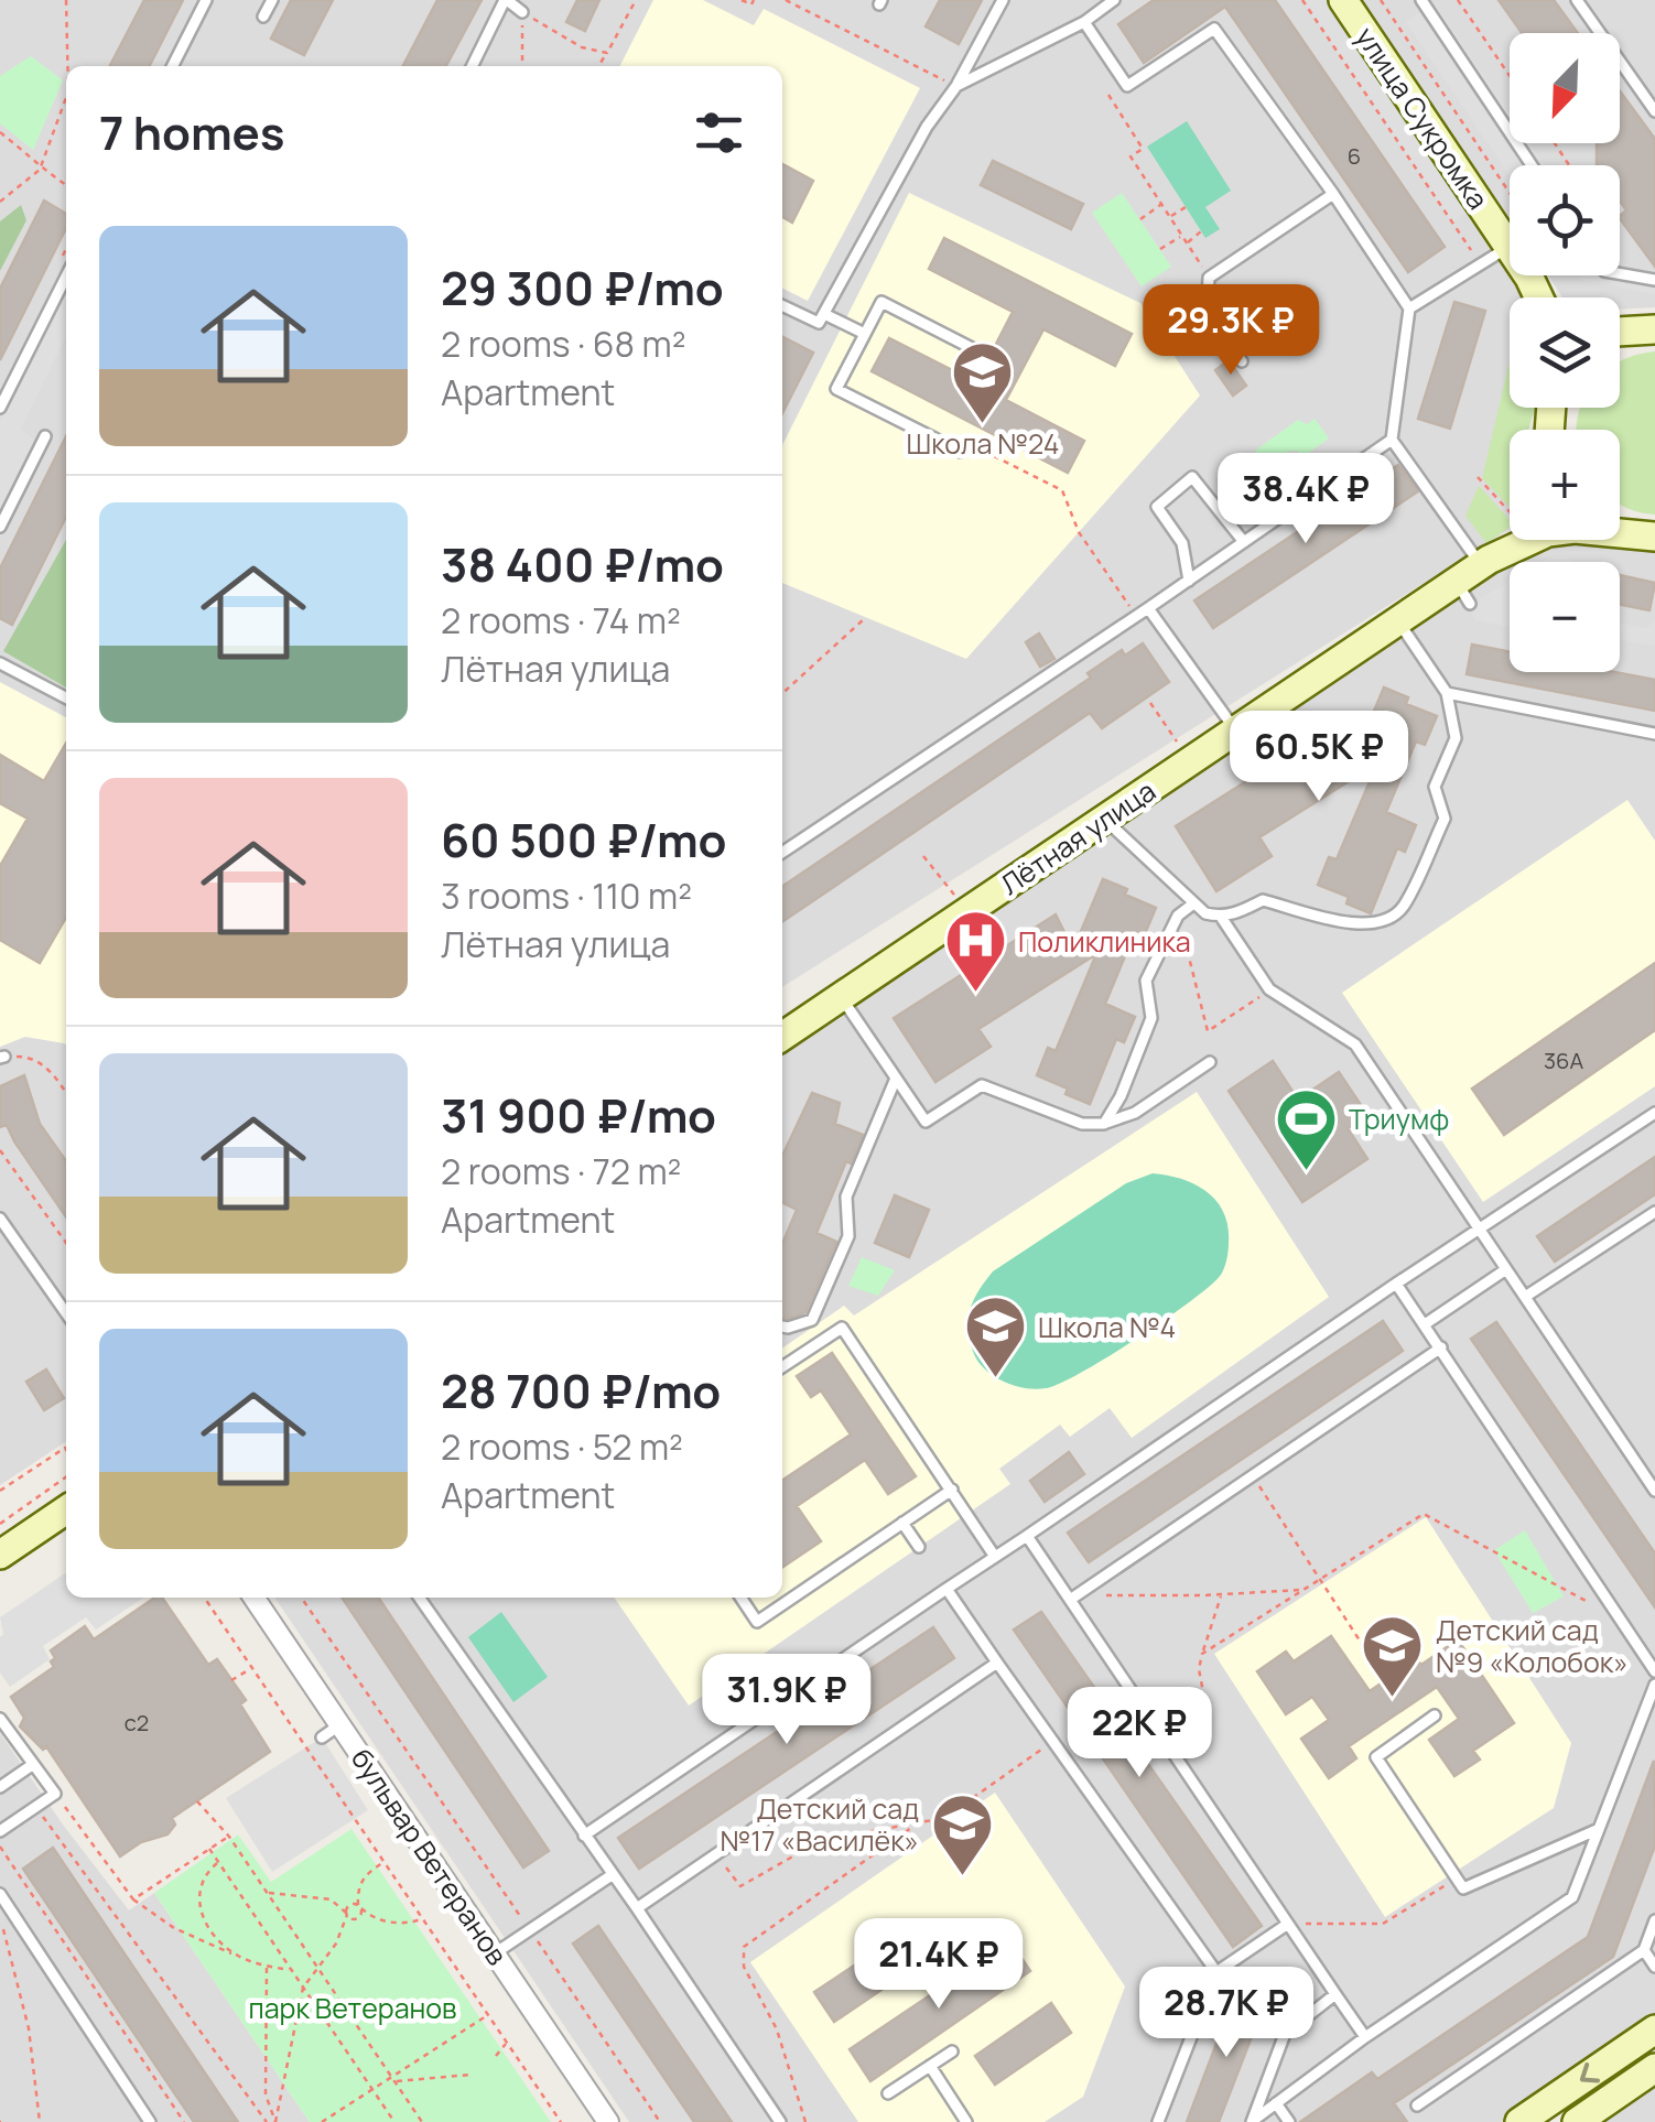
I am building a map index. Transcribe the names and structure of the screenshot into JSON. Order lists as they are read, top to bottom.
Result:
{
  "streets": {
    "street": ["улица Сукромка", "Лётная улица", "бульвар Ветеранов"]
  },
  "parks": ["парк Ветеранов"],
  "places": {
    "school or university": [
      "Школа №24",
      "Школа №4",
      "Детский сад №9 «Колобок»",
      "Детский сад №17 «Василёк»"
    ],
    "hospital": ["Поликлиника"],
    "sports": ["Триумф"]
  },
  "house_numbers": ["6", "36А", "с2"],
  "north": "bottom left",
  "page": {
    "map_buttons": ["+", "−"],
    "heading": "7 homes",
    "list": [
      {
        "name": "29 300 ₽/mo",
        "note": "2 rooms · 68 m² · Apartment"
      },
      {
        "name": "38 400 ₽/mo",
        "note": "2 rooms · 74 m² · Лётная улица"
      },
      {
        "name": "60 500 ₽/mo",
        "note": "3 rooms · 110 m² · Лётная улица"
      },
      {
        "name": "31 900 ₽/mo",
        "note": "2 rooms · 72 m² · Apartment"
      },
      {
        "name": "28 700 ₽/mo",
        "note": "2 rooms · 52 m² · Apartment"
      }
    ],
    "price": [
      "29.3K ₽",
      "38.4K ₽",
      "60.5K ₽",
      "31.9K ₽",
      "22K ₽",
      "21.4K ₽",
      "28.7K ₽"
    ]
  }
}
